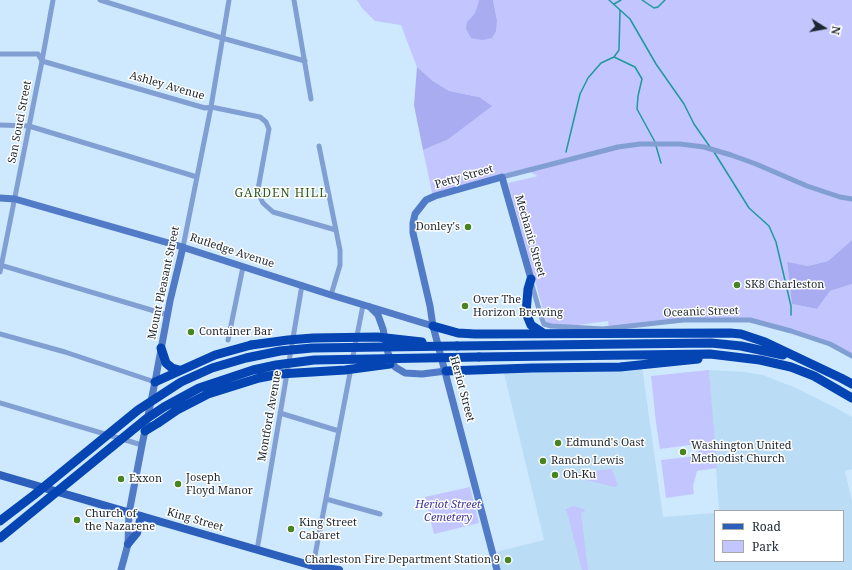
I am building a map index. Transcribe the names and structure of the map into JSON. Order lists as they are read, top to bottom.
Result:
{
  "streets": {
    "main road": [
      "Petty Street",
      "Mechanic Street",
      "Rutledge Avenue",
      "Mount Pleasant Street",
      "Heriot Street",
      "King Street"
    ],
    "street": [
      "Ashley Avenue",
      "San Souci Street",
      "Oceanic Street",
      "Montford Avenue"
    ]
  },
  "crossings": [
    ["Ashley Avenue", "San Souci Street"],
    ["Ashley Avenue", "Mount Pleasant Street"],
    ["San Souci Street", "Rutledge Avenue"],
    ["Petty Street", "Mechanic Street"],
    ["Petty Street", "Heriot Street"],
    ["Mechanic Street", "Oceanic Street"],
    ["Rutledge Avenue", "Mount Pleasant Street"],
    ["Rutledge Avenue", "Heriot Street"],
    ["Rutledge Avenue", "Montford Avenue"],
    ["Mount Pleasant Street", "King Street"],
    ["Montford Avenue", "King Street"]
  ],
  "districts": ["GARDEN HILL"],
  "parks": ["Heriot Street Cemetery"],
  "places": [
    "Donley's",
    "SK8 Charleston",
    "Over The Horizon Brewing",
    "Container Bar",
    "Edmund's Oast",
    "Washington United Methodist Church",
    "Rancho Lewis",
    "Oh-Ku",
    "Exxon",
    "Joseph Floyd Manor",
    "Church of the Nazarene",
    "King Street Cabaret",
    "Charleston Fire Department Station 9"
  ],
  "legend": ["Road", "Park"],
  "north": "right"
}
